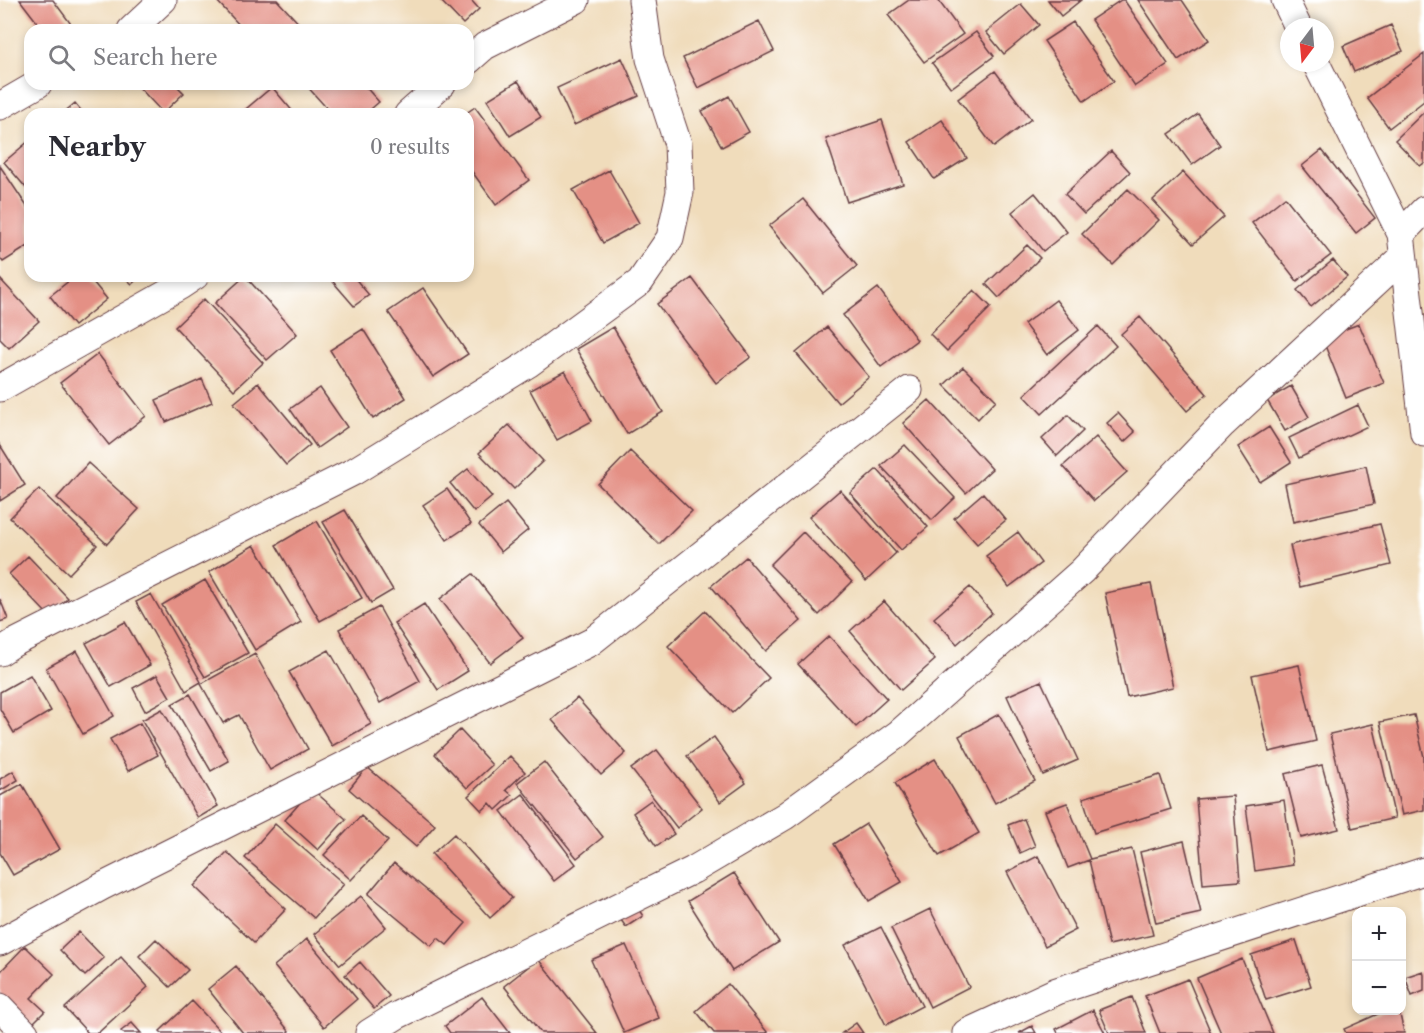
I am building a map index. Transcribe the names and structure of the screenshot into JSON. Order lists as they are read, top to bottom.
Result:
{
  "north": "bottom",
  "page": {
    "search": "Search here",
    "heading": ["Nearby", "0 results"],
    "map_buttons": ["+", "−"]
  }
}
